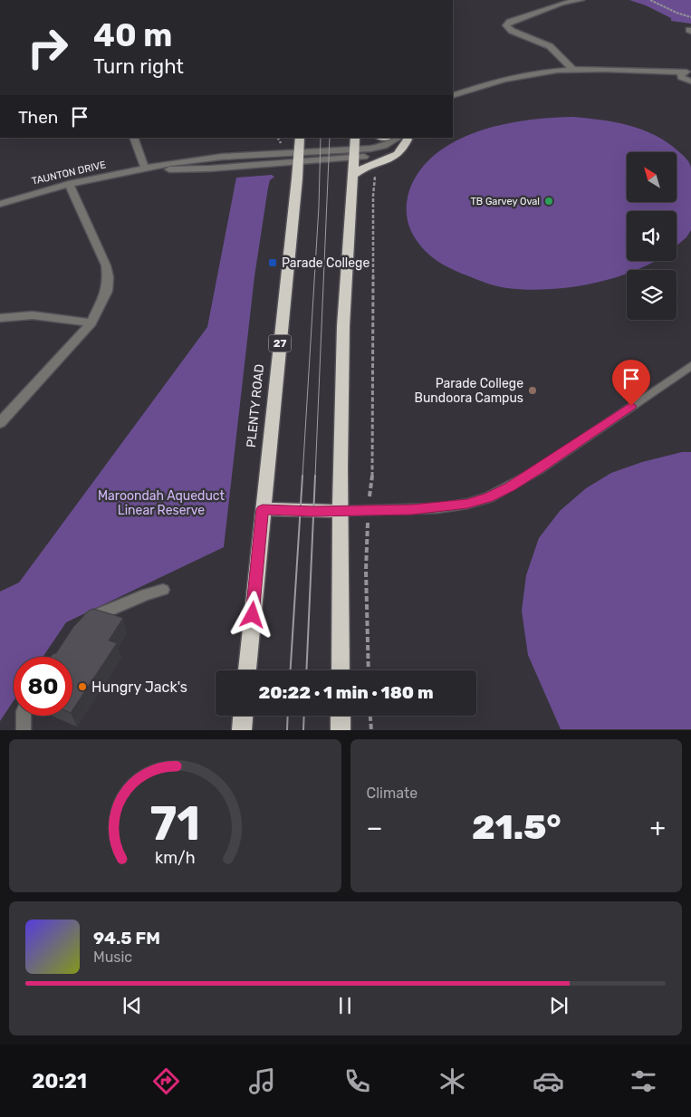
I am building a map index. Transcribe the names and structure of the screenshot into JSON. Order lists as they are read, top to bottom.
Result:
{
  "streets": {
    "highway": ["27", "PLENTY ROAD"],
    "street": ["TAUNTON DRIVE"]
  },
  "crossings": [
    ["TAUNTON DRIVE", "PLENTY ROAD"]
  ],
  "parks": ["Maroondah Aqueduct Linear Reserve"],
  "places": {
    "other": ["TB Garvey Oval", "Parade College Bundoora Campus", "Hungry Jack's"],
    "transit": ["Parade College"]
  },
  "north": "top left",
  "page": {
    "turn": ["40 m", "Turn right"],
    "then": "Then",
    "limit": "80",
    "trip": "20:22 · 1 min · 180 m",
    "tile": "Climate",
    "heat": ["−", "21.5°", "+"],
    "song": ["94.5 FM", "Music"],
    "tabs": "20:21",
    "gauge": ["71", "km/h"]
  }
}
